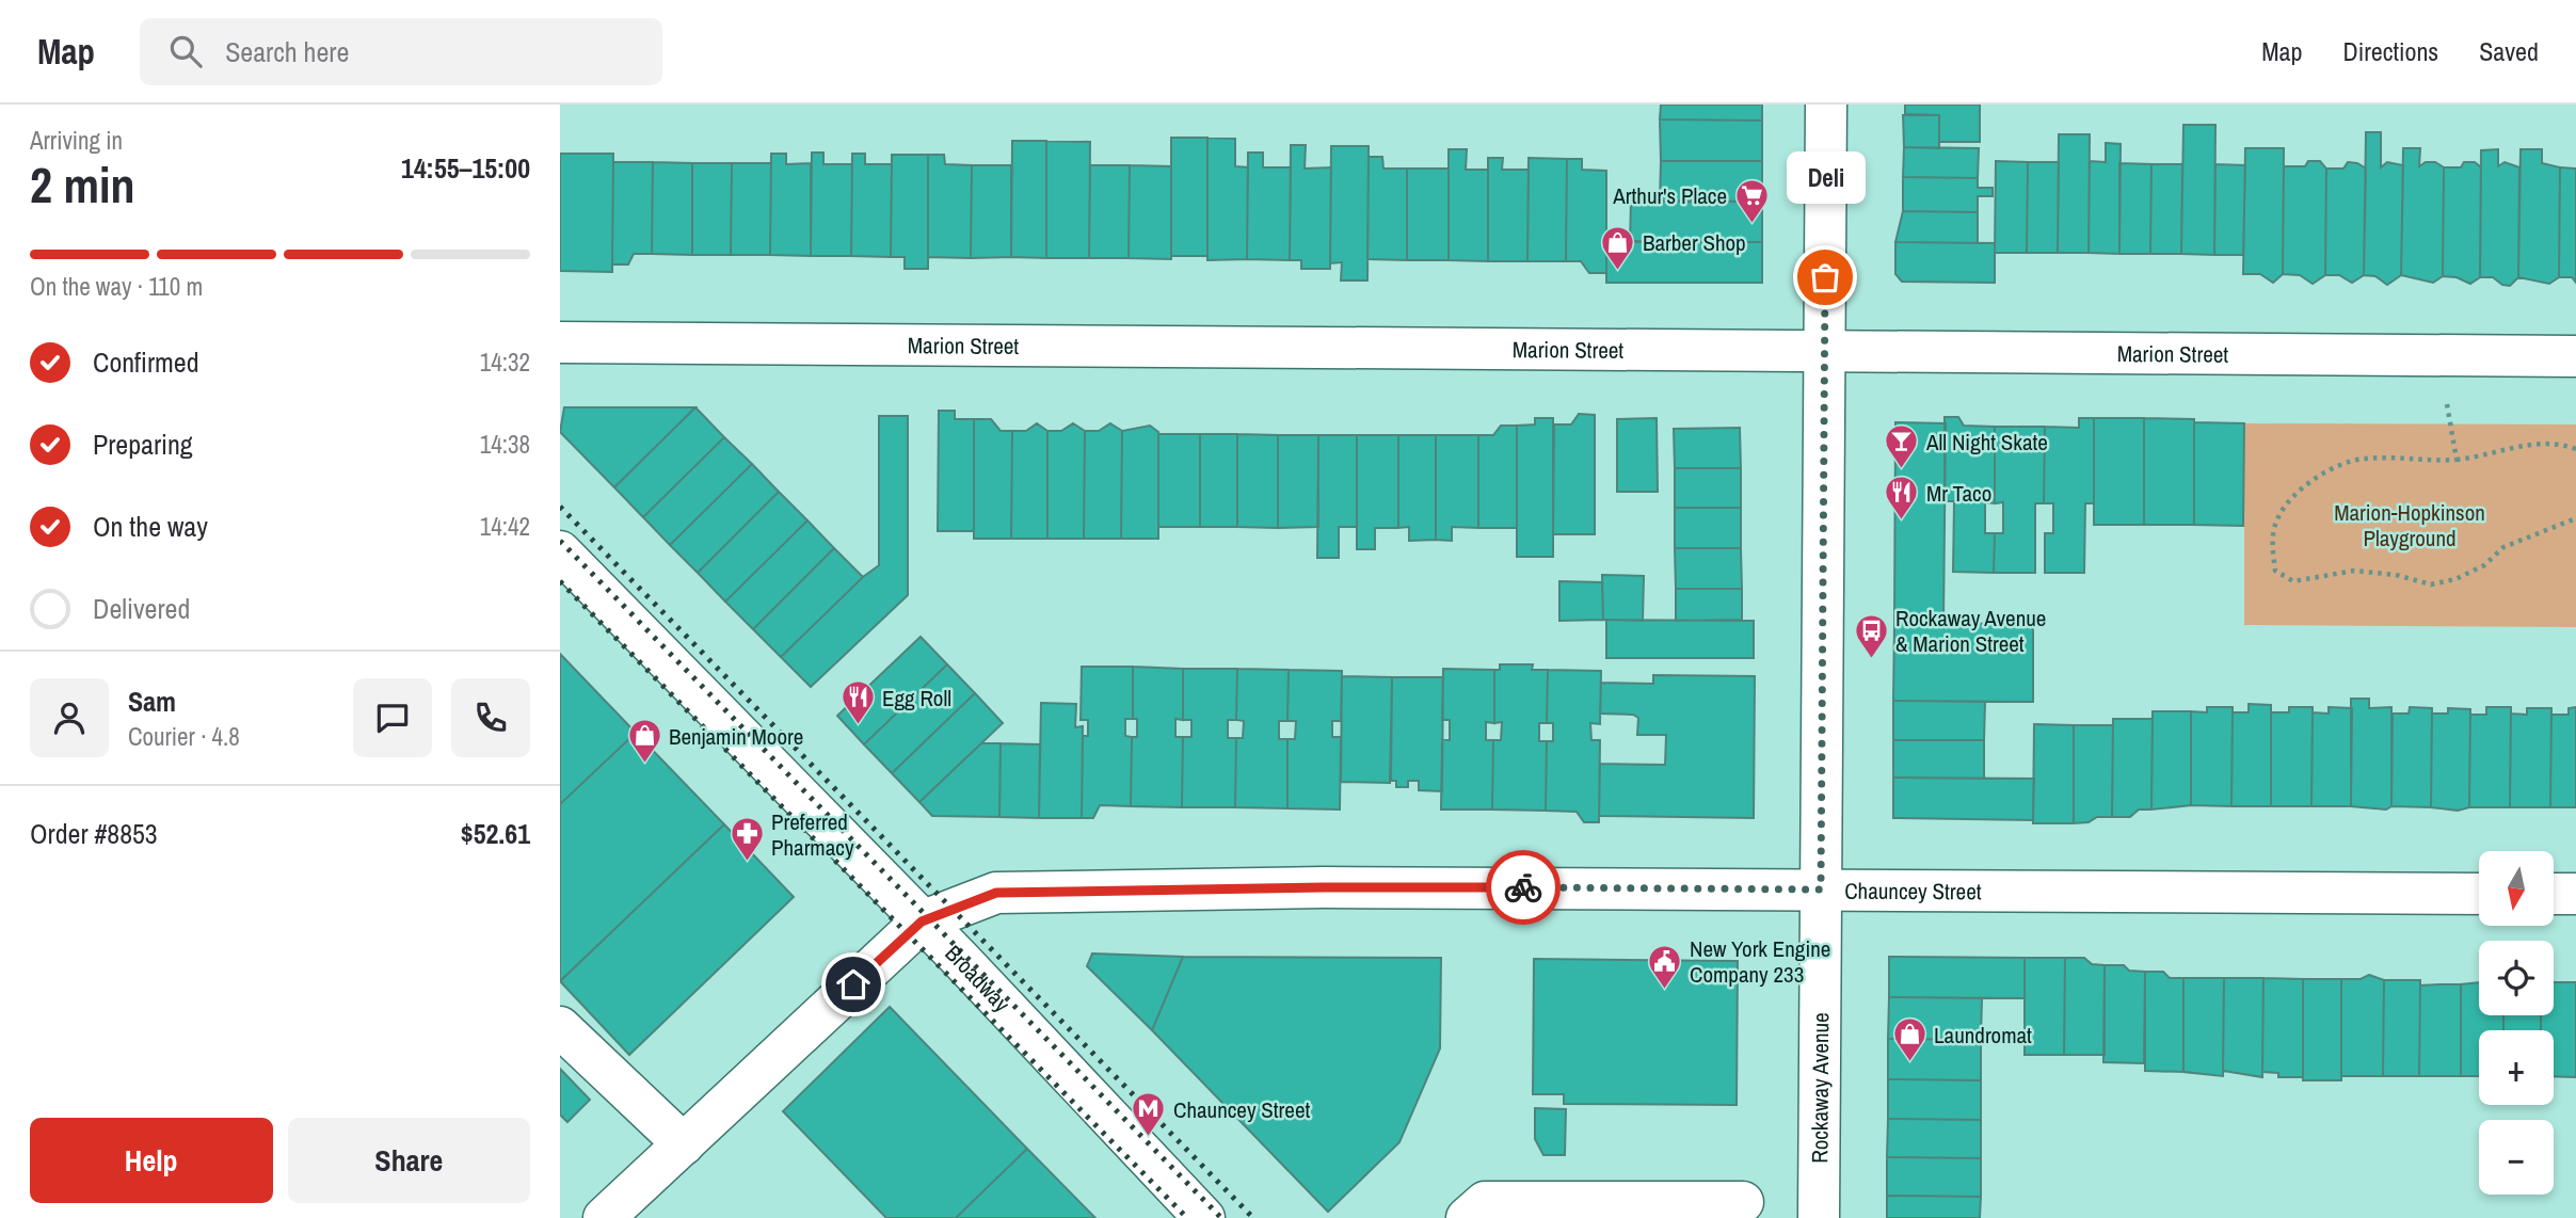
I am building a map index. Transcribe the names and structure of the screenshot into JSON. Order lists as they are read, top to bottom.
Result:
{
  "streets": {
    "street": [
      "Marion Street",
      "Chauncey Street",
      "Broadway",
      "Rockaway Avenue"
    ]
  },
  "crossings": [
    ["Marion Street", "Rockaway Avenue"],
    ["Chauncey Street", "Broadway"],
    ["Chauncey Street", "Rockaway Avenue"]
  ],
  "parks": ["Marion-Hopkinson Playground"],
  "places": {
    "supermarket": ["Arthur's Place"],
    "shop": ["Barber Shop", "Benjamin Moore", "Laundromat"],
    "other": ["Deli"],
    "bar": ["All Night Skate"],
    "restaurant": ["Mr Taco", "Egg Roll"],
    "bus stop": ["Rockaway Avenue & Marion Street"],
    "pharmacy": ["Preferred Pharmacy"],
    "public building": ["New York Engine Company 233"],
    "metro station": ["Chauncey Street"]
  },
  "north": "bottom",
  "page": {
    "header": "Map",
    "search": "Search here",
    "nav": ["Map", "Directions", "Saved"],
    "heading": ["2 min", "Arriving in", "14:55–15:00"],
    "panel": [
      "Sam",
      "Courier · 4.8",
      "Order #8853",
      "$52.61"
    ],
    "bubble": "Deli",
    "bar": "On the way · 110 m",
    "list": [
      ["Confirmed", "14:32"],
      ["Preparing", "14:38"],
      ["On the way", "14:42"],
      "Delivered"
    ],
    "map_buttons": ["+", "−"],
    "buttons": ["Help", "Share"]
  }
}
